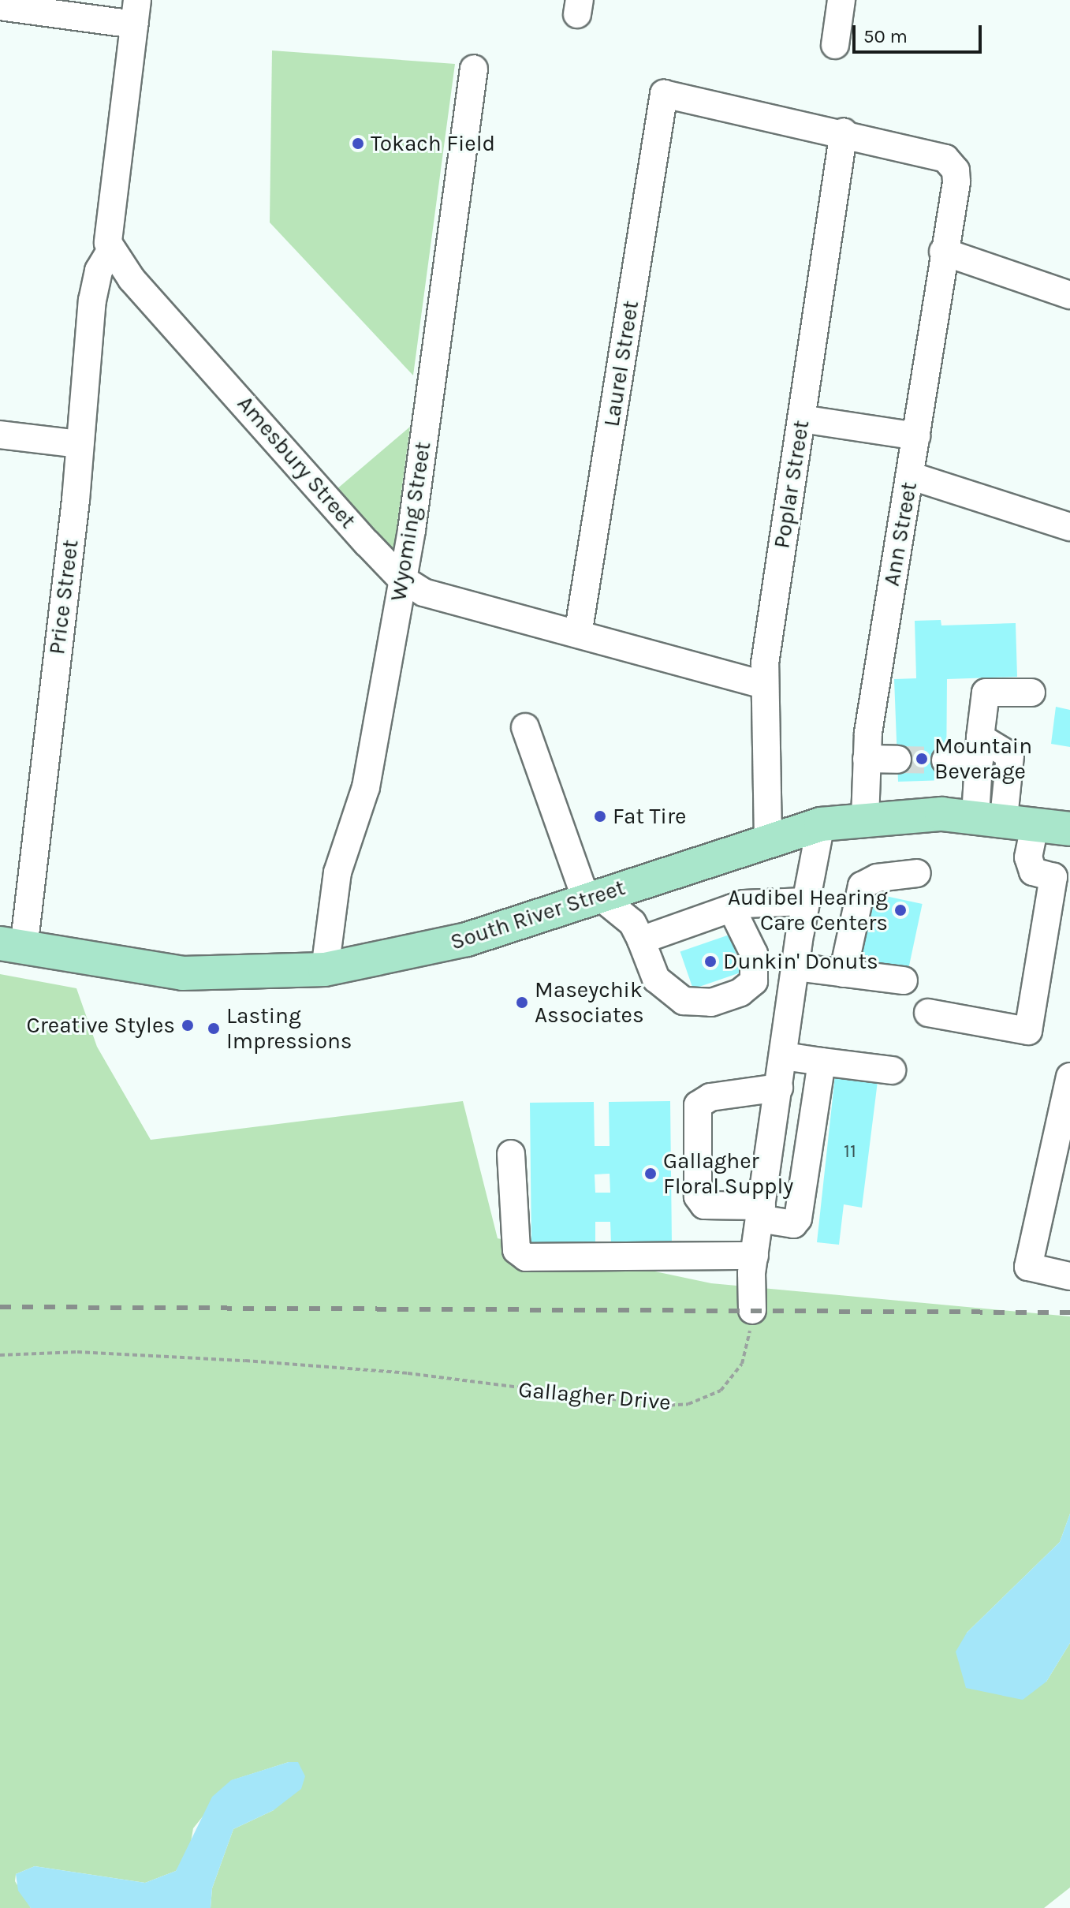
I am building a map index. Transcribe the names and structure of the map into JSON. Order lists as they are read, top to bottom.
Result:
{
  "streets": {
    "main road": ["South River Street"],
    "street": [
      "Laurel Street",
      "Amesbury Street",
      "Poplar Street",
      "Wyoming Street",
      "Ann Street",
      "Price Street"
    ],
    "path": ["Gallagher Drive"]
  },
  "crossings": [
    ["Laurel Street", "Amesbury Street"],
    ["Laurel Street", "Poplar Street"],
    ["Laurel Street", "Ann Street"],
    ["Amesbury Street", "Poplar Street"],
    ["Amesbury Street", "Wyoming Street"],
    ["Amesbury Street", "Price Street"],
    ["Poplar Street", "Ann Street"],
    ["Poplar Street", "South River Street"],
    ["Wyoming Street", "South River Street"],
    ["Ann Street", "South River Street"],
    ["Price Street", "South River Street"]
  ],
  "places": [
    "Tokach Field",
    "Mountain Beverage",
    "Fat Tire",
    "Audibel Hearing Care Centers",
    "Dunkin' Donuts",
    "Maseychik Associates",
    "Creative Styles",
    "Lasting Impressions",
    "Gallagher Floral Supply"
  ],
  "house_numbers": ["11"],
  "scale_bar": "50 m"
}
